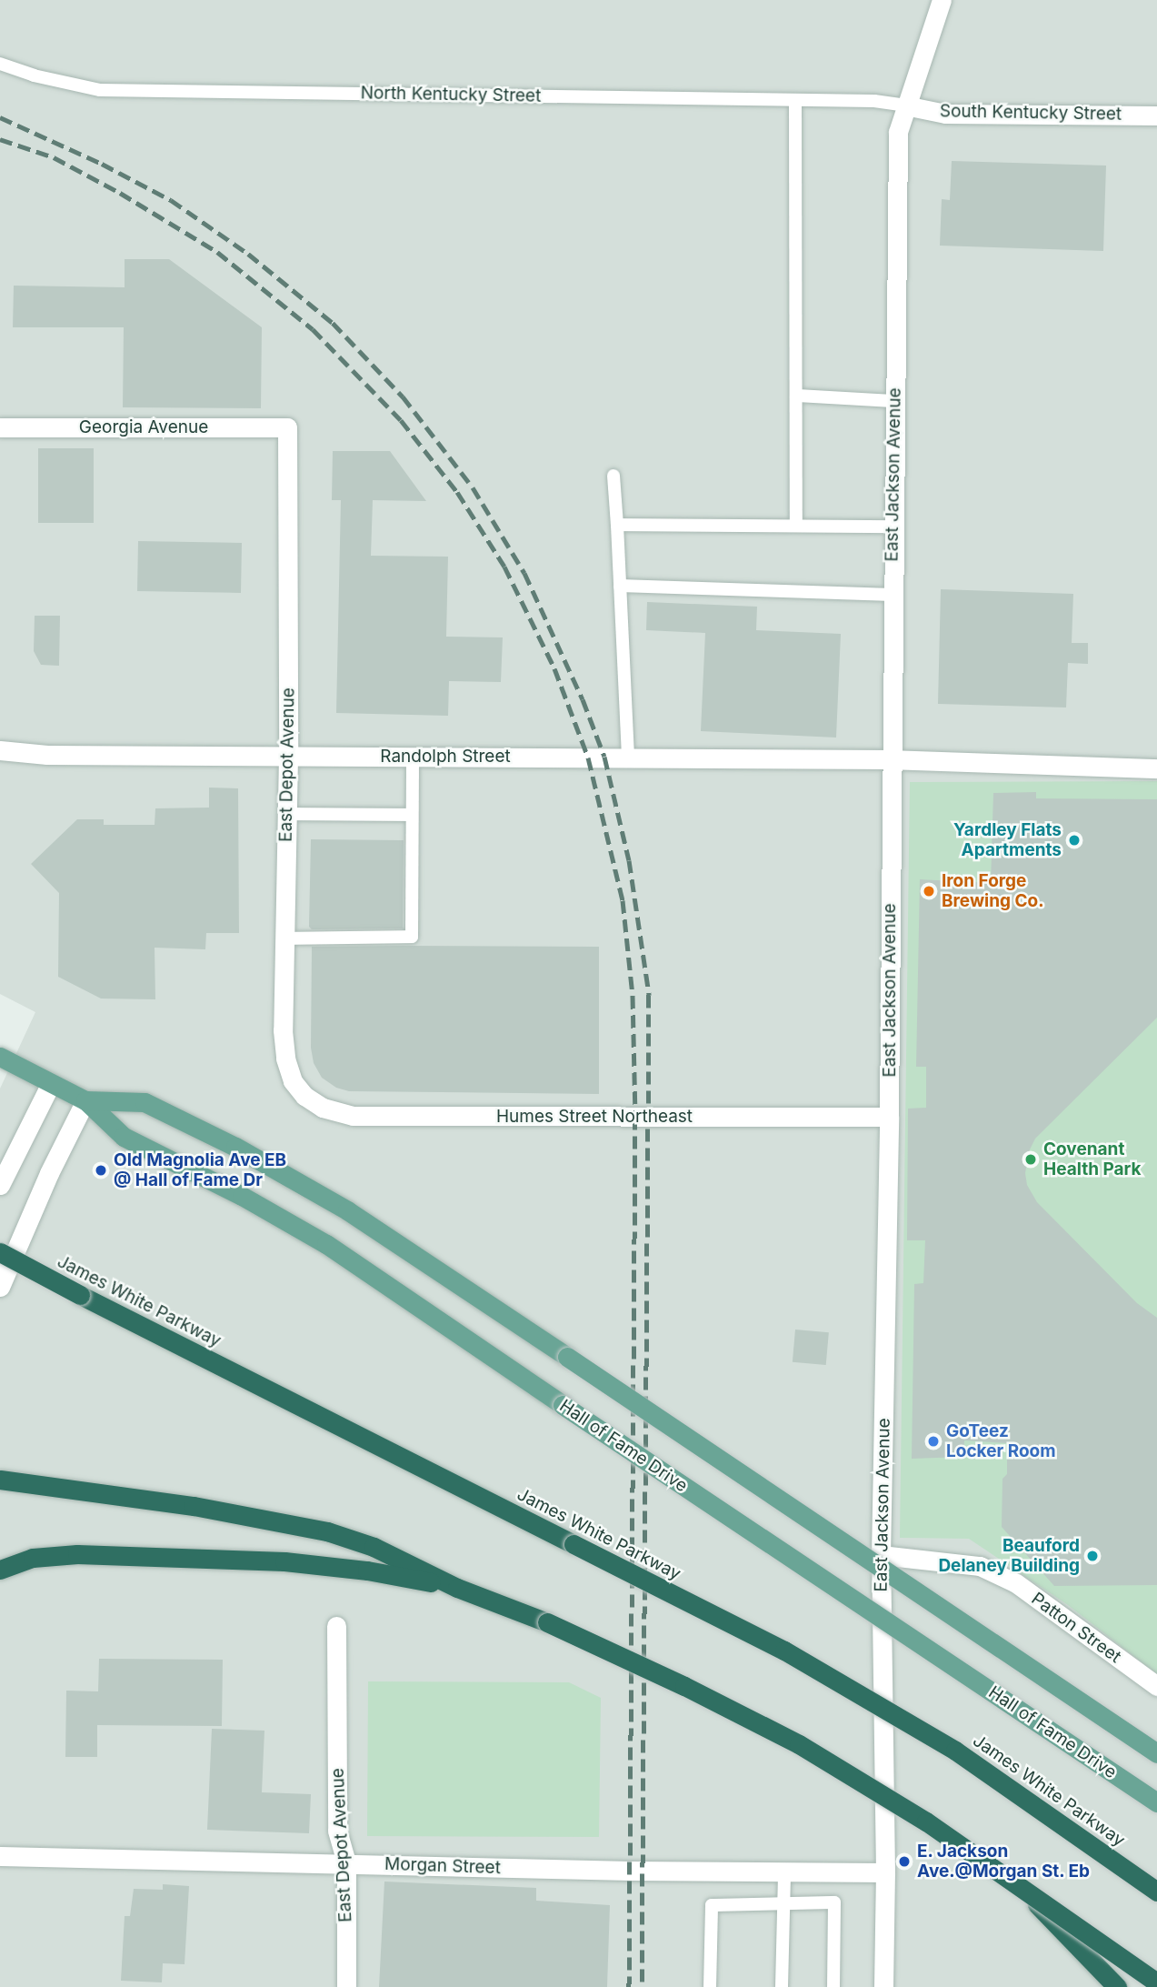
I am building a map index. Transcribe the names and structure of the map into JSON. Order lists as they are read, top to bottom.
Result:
{
  "streets": {
    "highway": ["James White Parkway"],
    "main road": ["Hall of Fame Drive"],
    "street": [
      "South Kentucky Street",
      "Georgia Avenue",
      "East Jackson Avenue",
      "Randolph Street",
      "East Depot Avenue",
      "Humes Street Northeast",
      "Patton Street",
      "Morgan Street"
    ],
    "lane": ["North Kentucky Street"]
  },
  "crossings": [
    ["North Kentucky Street", "South Kentucky Street"],
    ["North Kentucky Street", "East Jackson Avenue"],
    ["South Kentucky Street", "East Jackson Avenue"],
    ["Georgia Avenue", "East Depot Avenue"],
    ["East Jackson Avenue", "Randolph Street"],
    ["East Jackson Avenue", "Humes Street Northeast"],
    ["East Jackson Avenue", "Patton Street"],
    ["East Jackson Avenue", "Morgan Street"],
    ["Randolph Street", "East Depot Avenue"],
    ["East Depot Avenue", "Humes Street Northeast"],
    ["East Depot Avenue", "Morgan Street"]
  ],
  "places": [
    "Yardley Flats Apartments",
    "Iron Forge Brewing Co.",
    "Covenant Health Park",
    "Old Magnolia Ave EB @ Hall of Fame Dr",
    "GoTeez Locker Room",
    "Beauford Delaney Building",
    "E. Jackson Ave.@Morgan St. Eb"
  ]
}
